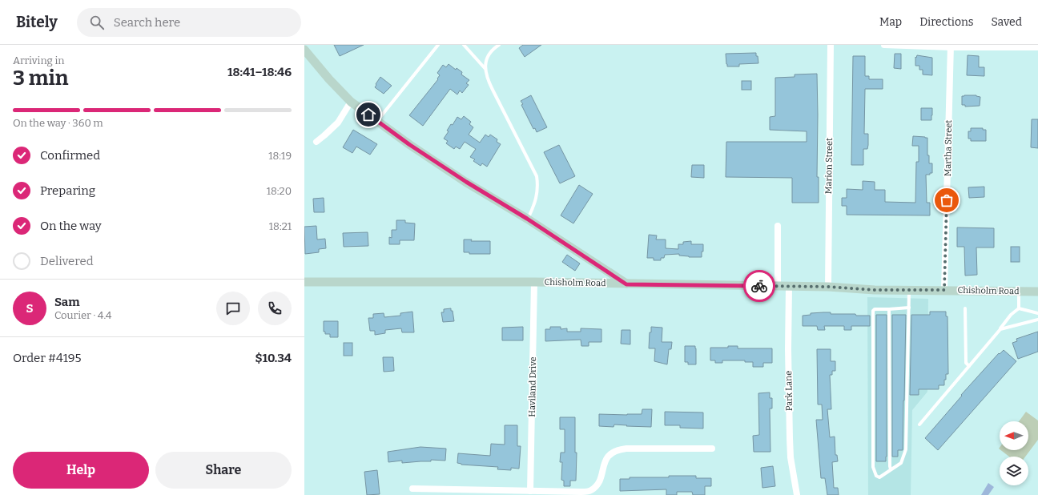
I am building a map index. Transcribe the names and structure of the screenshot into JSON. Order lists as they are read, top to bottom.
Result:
{
  "streets": {
    "main road": ["Chisholm Road"],
    "street": [
      "Martha Street",
      "Marion Street",
      "Haviland Drive",
      "Park Lane"
    ]
  },
  "crossings": [
    ["Martha Street", "Chisholm Road"],
    ["Marion Street", "Chisholm Road"],
    ["Chisholm Road", "Haviland Drive"],
    ["Chisholm Road", "Park Lane"]
  ],
  "north": "left",
  "page": {
    "header": "Bitely",
    "search": "Search here",
    "nav": ["Map", "Directions", "Saved"],
    "heading": ["3 min", "Arriving in", "18:41–18:46"],
    "panel": [
      "Sam",
      "Courier · 4.4",
      "Order #4195",
      "$10.34"
    ],
    "bar": "On the way · 360 m",
    "list": [
      ["Confirmed", "18:19"],
      ["Preparing", "18:20"],
      ["On the way", "18:21"],
      "Delivered"
    ],
    "round": "S",
    "buttons": ["Help", "Share"]
  }
}
